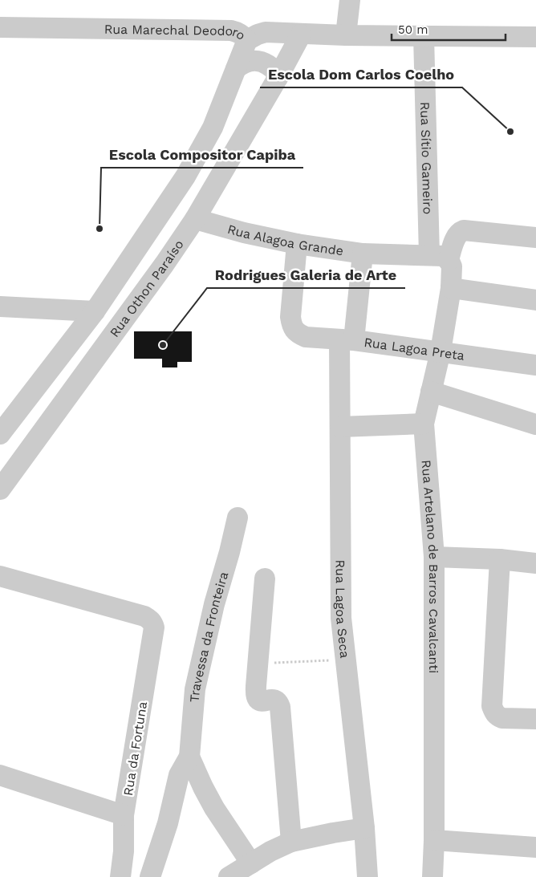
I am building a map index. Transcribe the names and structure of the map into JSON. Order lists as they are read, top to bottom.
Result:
{
  "streets": {
    "street": [
      "Rua Marechal Deodoro",
      "Rua Sítio Gameiro",
      "Rua Alagoa Grande",
      "Rua Othon Paraíso",
      "Rua Lagoa Preta",
      "Rua Artelano de Barros Cavalcanti",
      "Rua Lagoa Seca",
      "Travessa da Fronteira",
      "Rua da Fortuna"
    ]
  },
  "crossings": [
    ["Rua Marechal Deodoro", "Rua Sítio Gameiro"],
    ["Rua Marechal Deodoro", "Rua Othon Paraíso"],
    ["Rua Sítio Gameiro", "Rua Alagoa Grande"],
    ["Rua Sítio Gameiro", "Rua Artelano de Barros Cavalcanti"],
    ["Rua Alagoa Grande", "Rua Othon Paraíso"],
    ["Rua Alagoa Grande", "Rua Lagoa Preta"],
    ["Rua Alagoa Grande", "Rua Artelano de Barros Cavalcanti"],
    ["Rua Alagoa Grande", "Rua Lagoa Seca"],
    ["Rua Lagoa Preta", "Rua Artelano de Barros Cavalcanti"],
    ["Rua Lagoa Preta", "Rua Lagoa Seca"]
  ],
  "places": ["Escola Dom Carlos Coelho", "Escola Compositor Capiba", "Rodrigues Galeria de Arte"],
  "scale_bar": "50 m"
}
